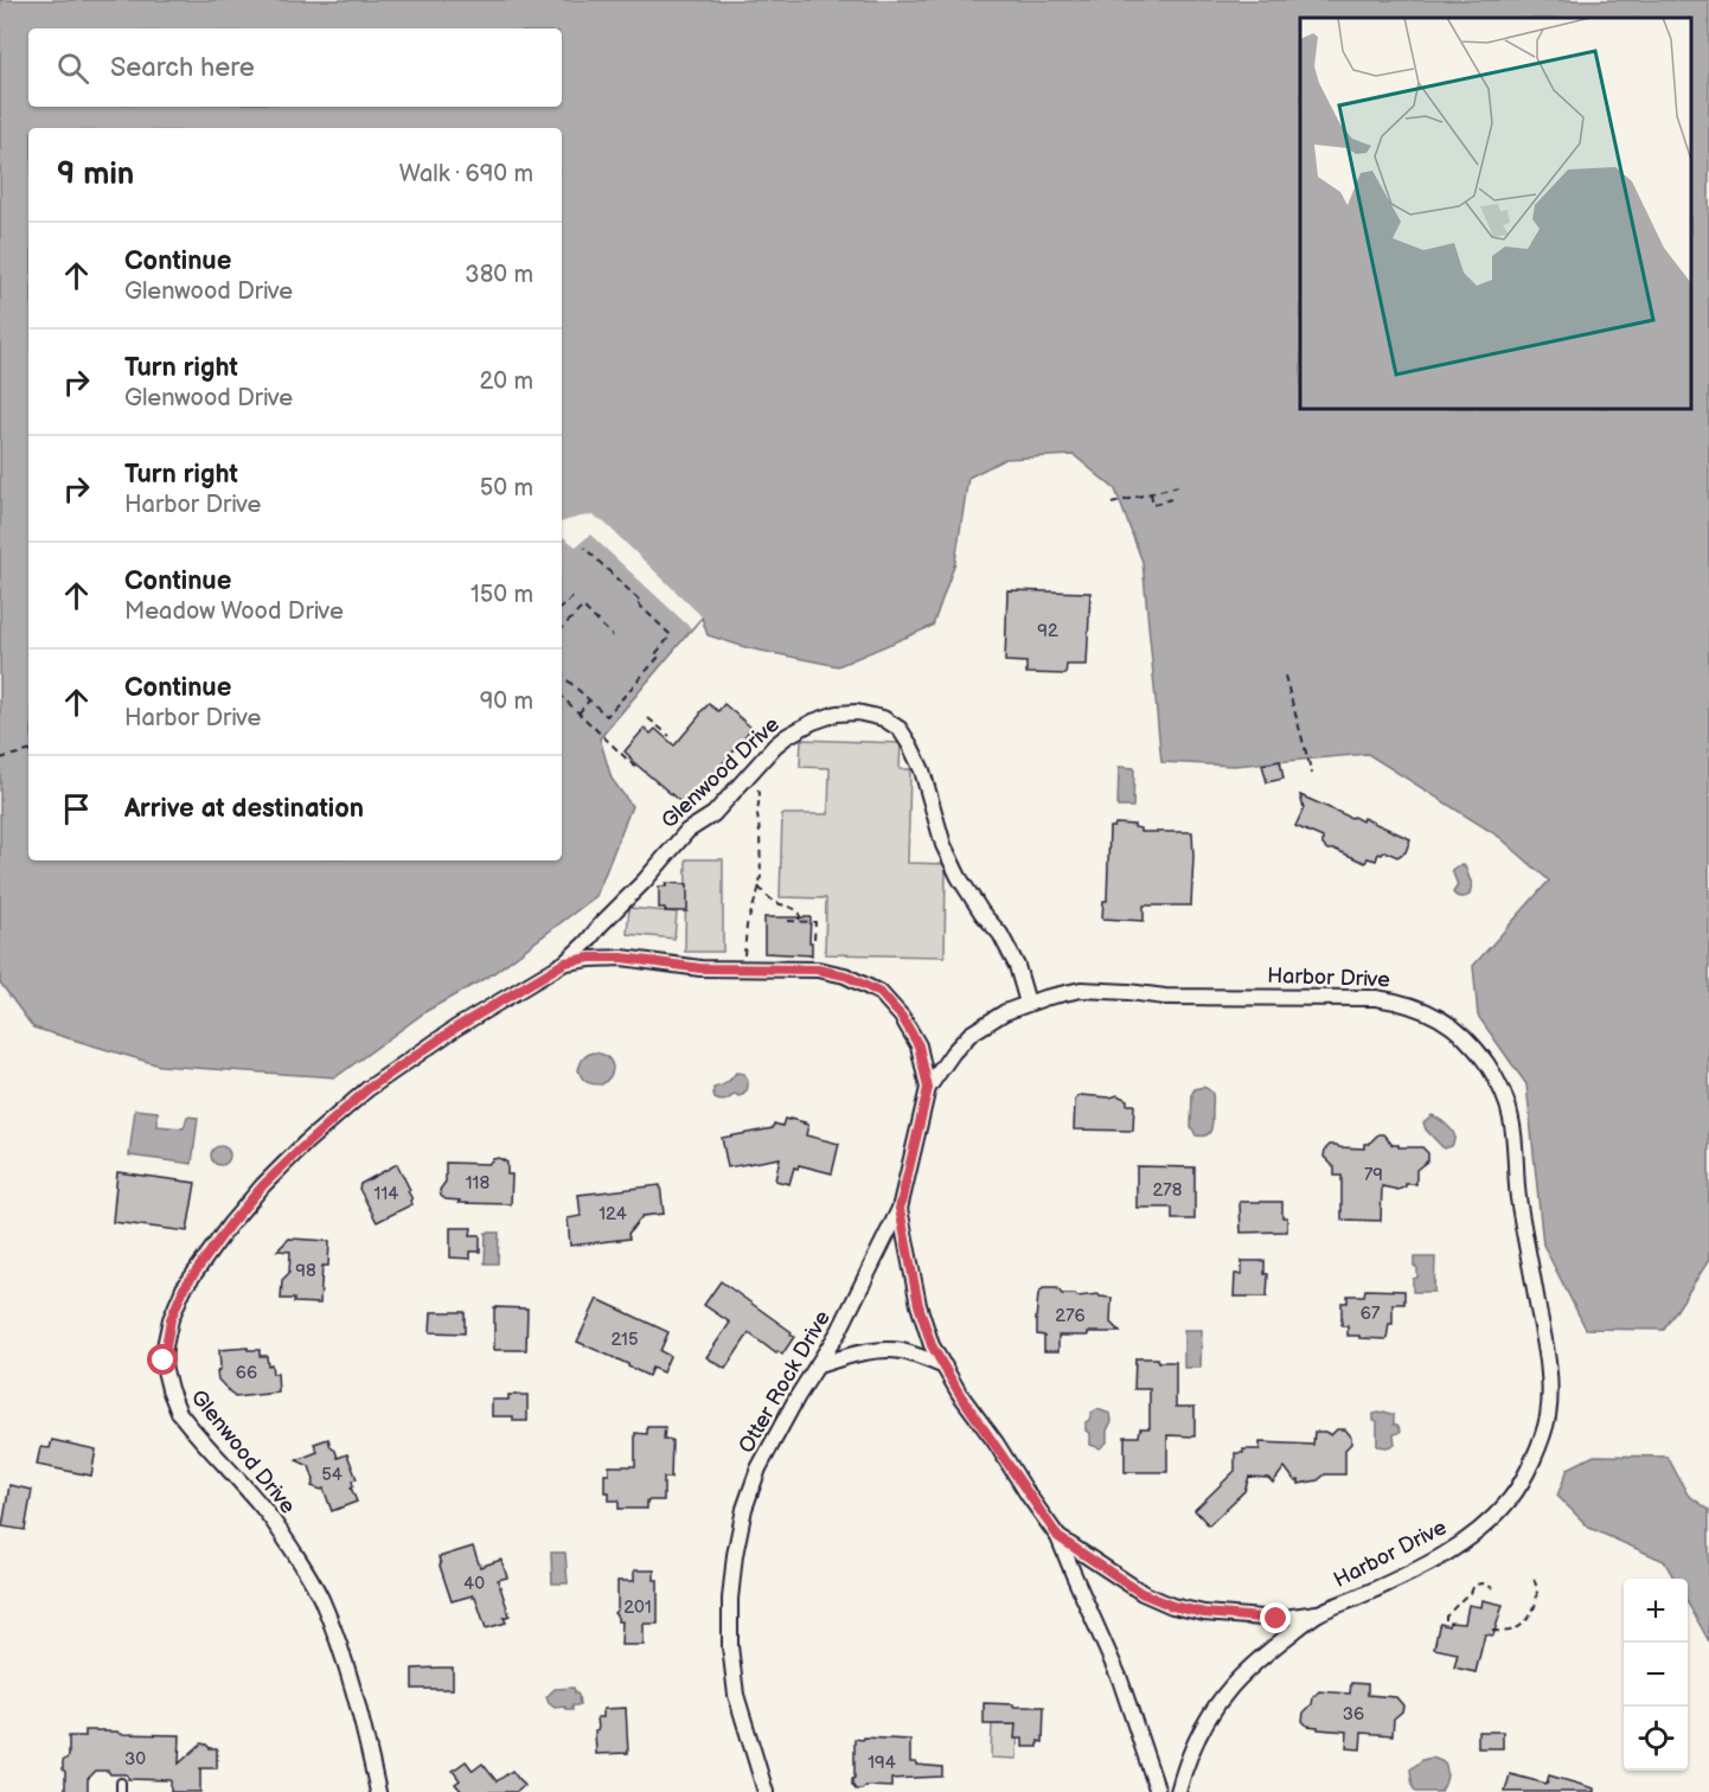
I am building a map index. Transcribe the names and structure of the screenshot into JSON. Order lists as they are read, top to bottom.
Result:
{
  "streets": {
    "street": ["Glenwood Drive", "Harbor Drive", "Otter Rock Drive"]
  },
  "crossings": [
    ["Glenwood Drive", "Harbor Drive"],
    ["Harbor Drive", "Otter Rock Drive"]
  ],
  "house_numbers": [
    "92",
    "79",
    "118",
    "278",
    "114",
    "124",
    "98",
    "67",
    "276",
    "215",
    "66",
    "54",
    "40",
    "201",
    "36",
    "30",
    "194"
  ],
  "page": {
    "search": "Search here",
    "heading": ["9 min", "Walk · 690 m"],
    "list": [
      ["Continue", "Glenwood Drive", "380 m"],
      ["Turn right", "Glenwood Drive", "20 m"],
      ["Turn right", "Harbor Drive", "50 m"],
      ["Continue", "Meadow Wood Drive", "150 m"],
      ["Continue", "Harbor Drive", "90 m"],
      "Arrive at destination"
    ],
    "map_buttons": ["+", "−"]
  }
}
